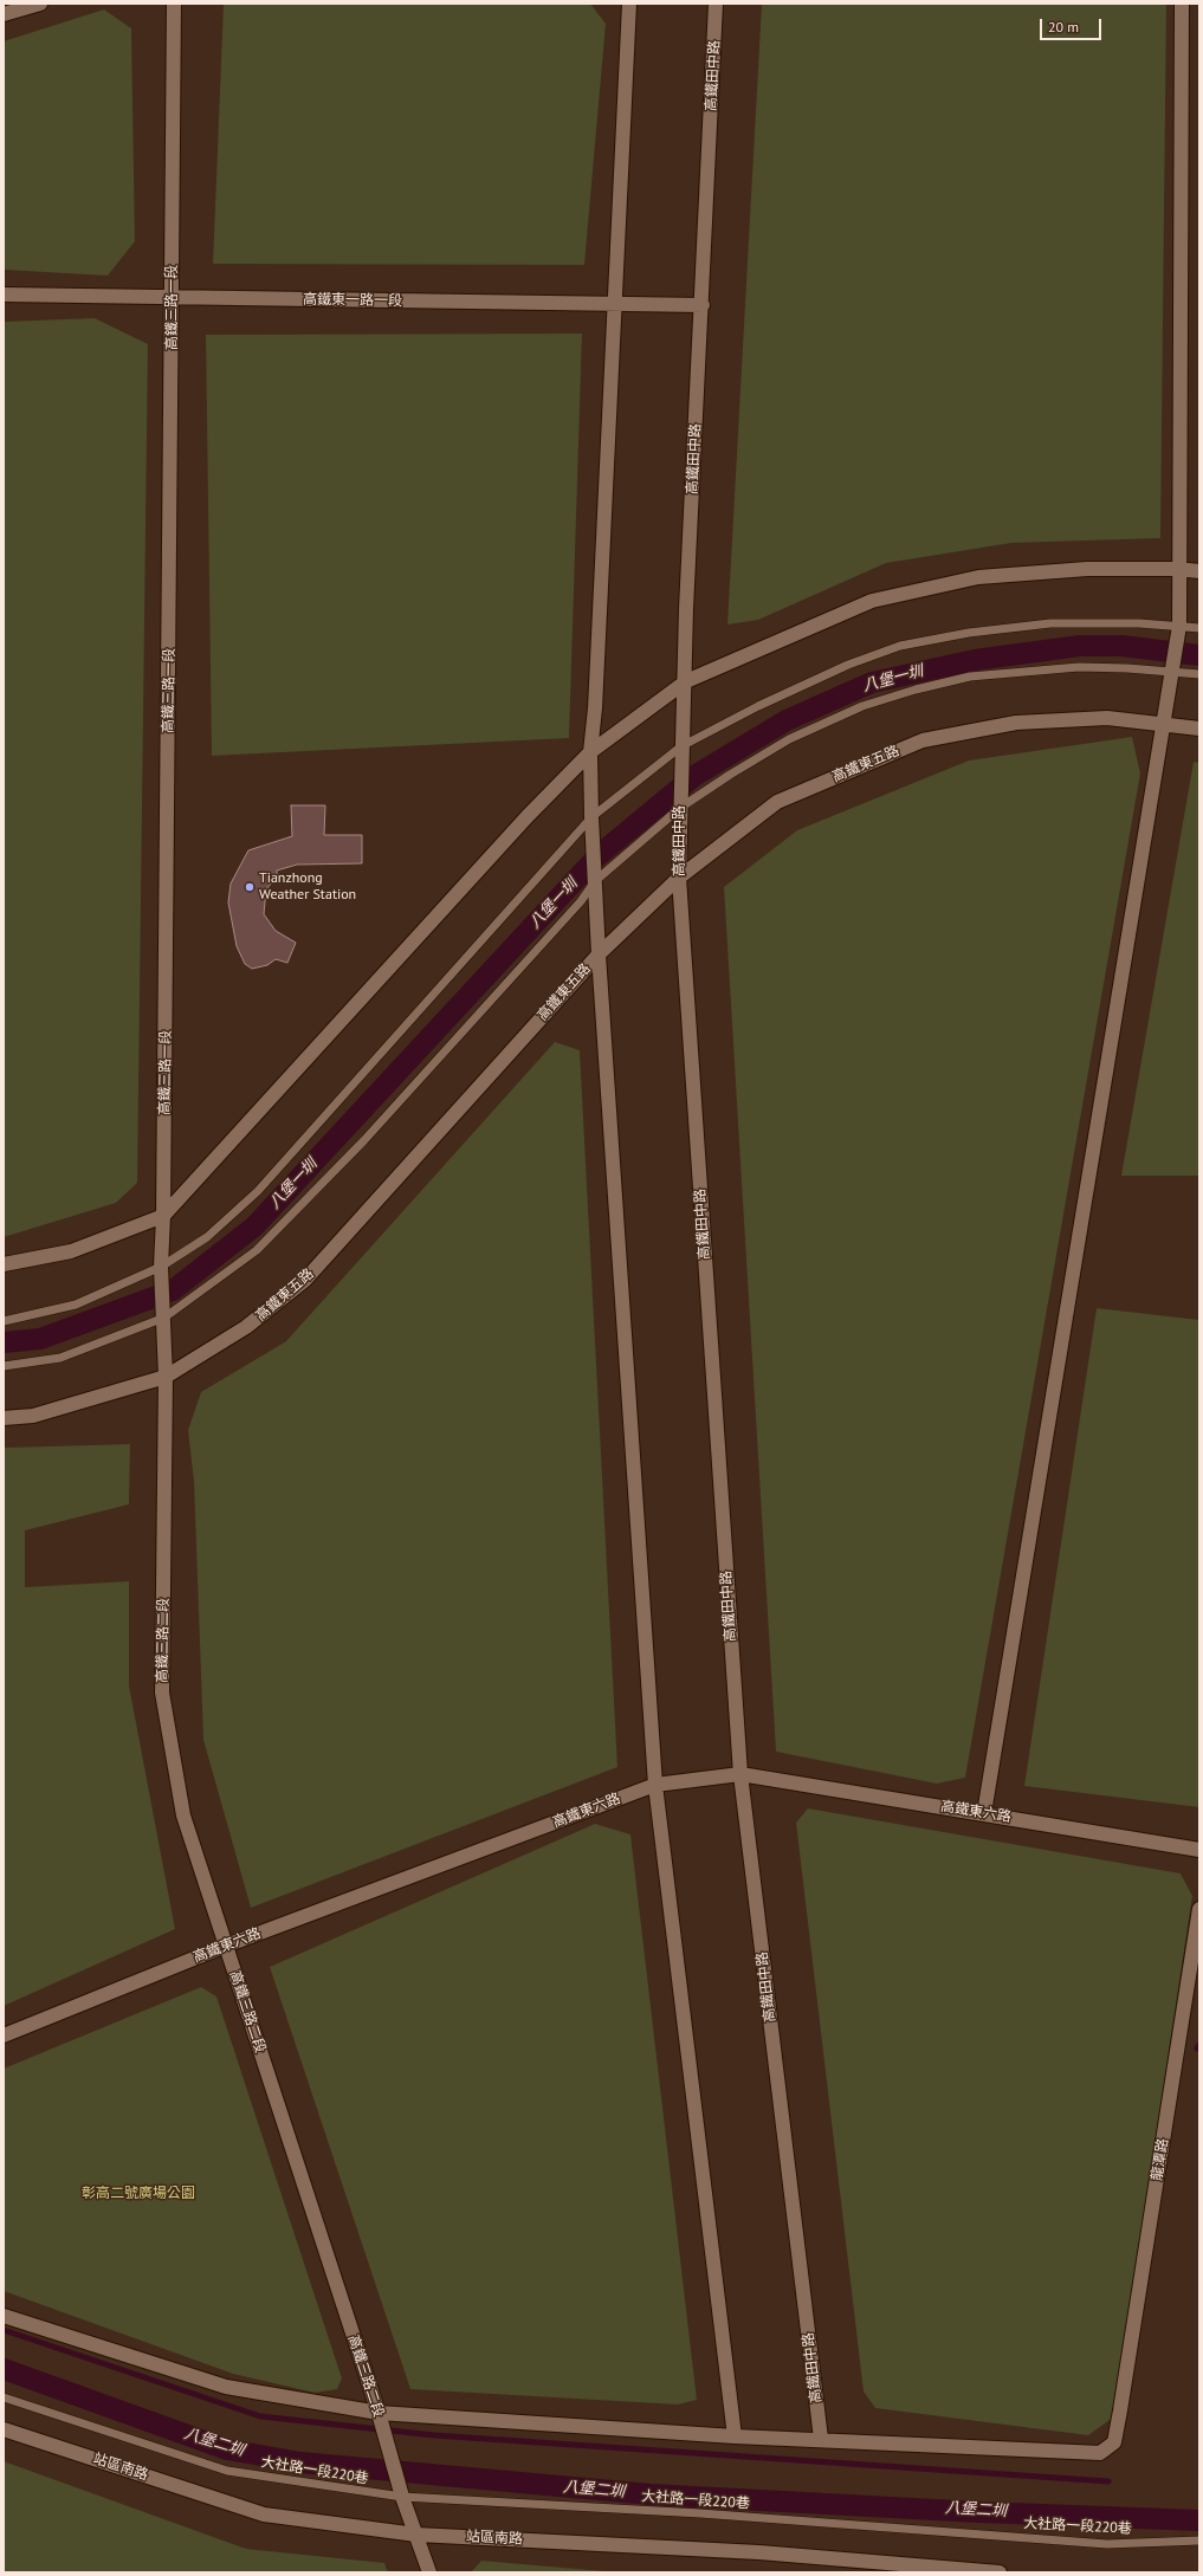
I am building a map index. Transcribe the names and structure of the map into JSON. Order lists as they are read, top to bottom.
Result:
{
  "streets": {
    "street": [
      "高鐵田中路",
      "高鐵東一路一段",
      "高鐵三路一段",
      "高鐵東五路",
      "高鐵三路二段",
      "高鐵東六路",
      "龍潭路",
      "站區南路"
    ],
    "lane": ["大社路一段220巷"]
  },
  "crossings": [
    ["高鐵田中路", "高鐵東一路一段"],
    ["高鐵田中路", "高鐵東五路"],
    ["高鐵田中路", "高鐵東六路"],
    ["高鐵田中路", "龍潭路"],
    ["高鐵東一路一段", "高鐵三路一段"],
    ["高鐵三路一段", "高鐵東五路"],
    ["高鐵三路一段", "高鐵三路二段"],
    ["高鐵東五路", "高鐵三路二段"],
    ["高鐵三路二段", "高鐵東六路"],
    ["高鐵三路二段", "龍潭路"],
    ["高鐵三路二段", "站區南路"],
    ["高鐵三路二段", "大社路一段220巷"]
  ],
  "water": ["八堡一圳", "八堡二圳"],
  "parks": ["彰高二號廣場公園"],
  "places": ["Tianzhong Weather Station"],
  "scale_bar": "20 m"
}
